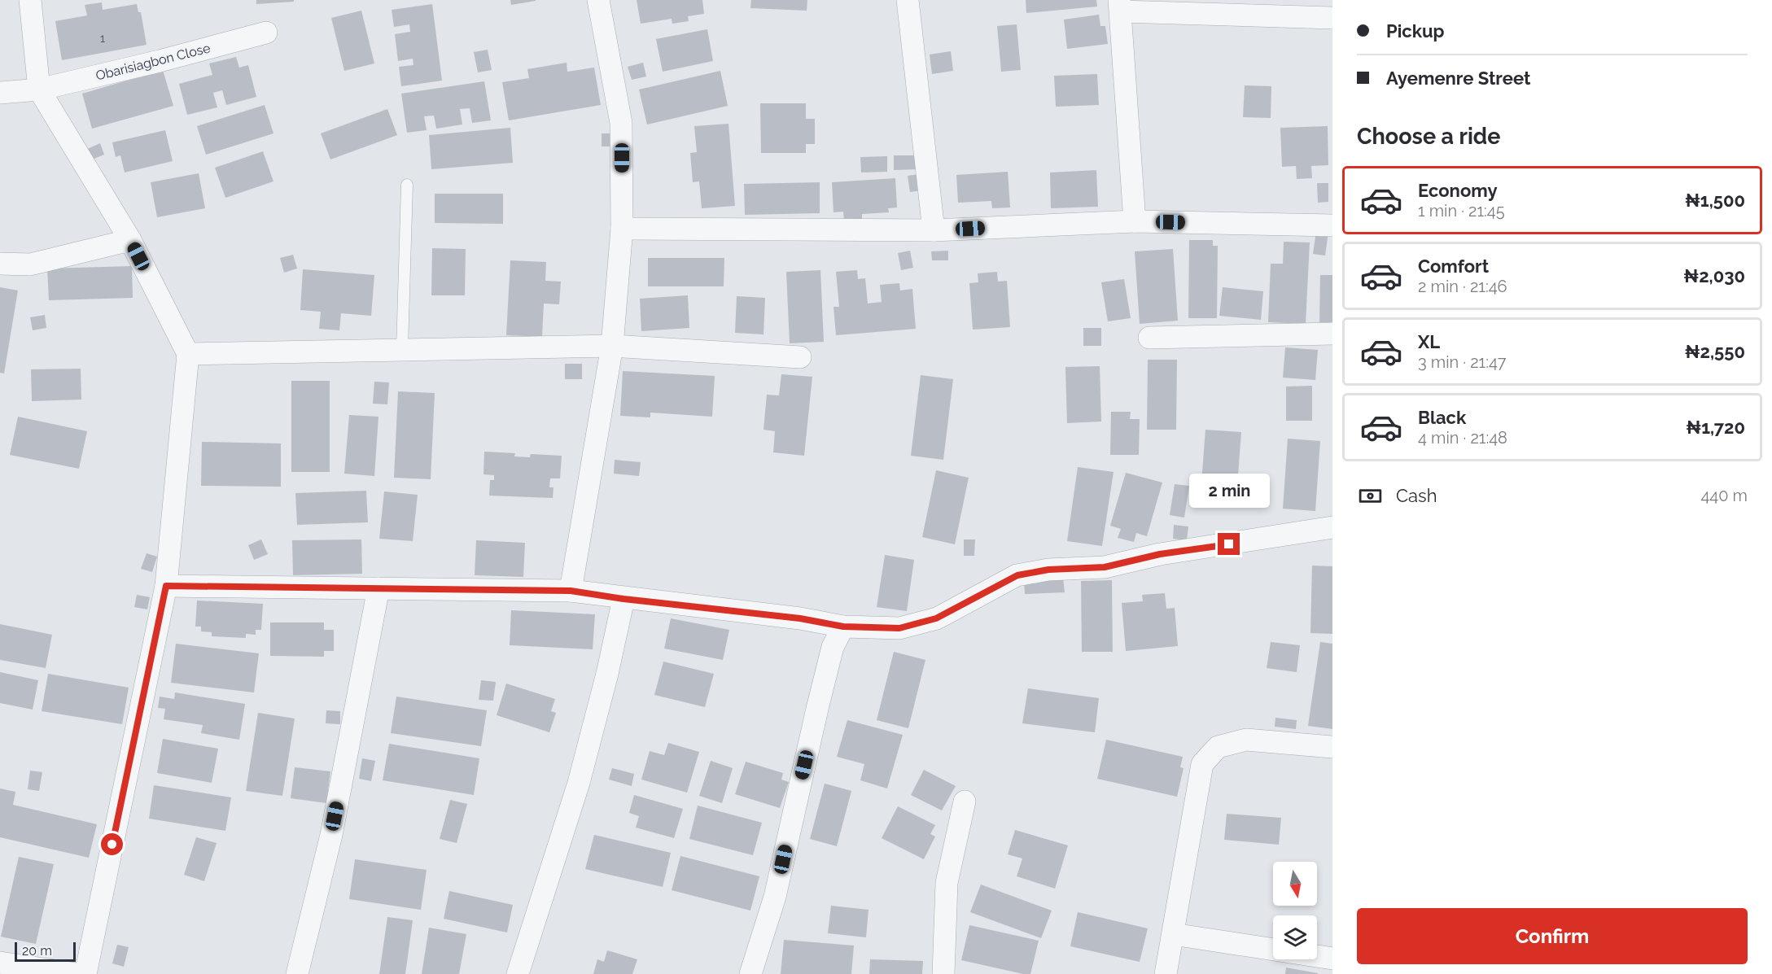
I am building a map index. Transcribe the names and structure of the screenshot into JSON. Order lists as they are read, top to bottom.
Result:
{
  "streets": {
    "street": ["Obarisiagbon Close"]
  },
  "house_numbers": ["1"],
  "scale_bar": "20 m",
  "north": "bottom",
  "page": {
    "banner": ["Pickup", "Ayemenre Street"],
    "heading": "Choose a ride",
    "list": [
      {
        "name": "Economy",
        "note": "1 min · 21:45",
        "value": "₦1,500"
      },
      {
        "name": "Comfort",
        "note": "2 min · 21:46",
        "value": "₦2,030"
      },
      {
        "name": "XL",
        "note": "3 min · 21:47",
        "value": "₦2,550"
      },
      {
        "name": "Black",
        "note": "4 min · 21:48",
        "value": "₦1,720"
      }
    ],
    "pay": ["Cash", "440 m"],
    "bubble": "2 min",
    "buttons": "Confirm",
    "scale": "20 m"
  }
}
